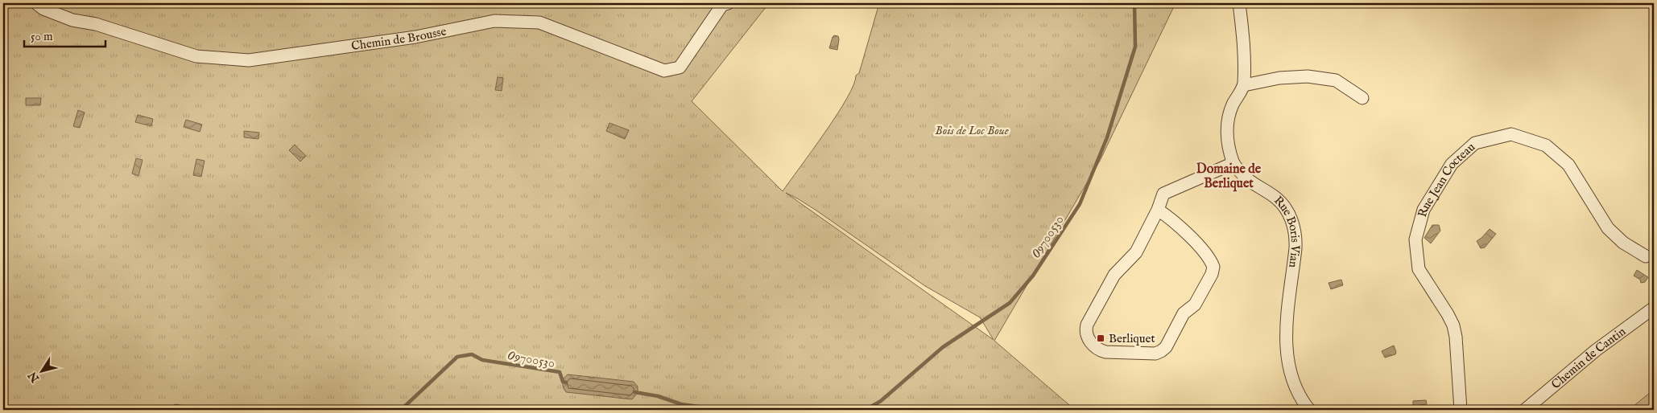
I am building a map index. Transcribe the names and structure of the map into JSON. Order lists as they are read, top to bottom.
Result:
{
  "streets": {
    "street": [
      "Chemin de Brousse",
      "Rue Jean Cocteau",
      "Rue Boris Vian",
      "Chemin de Cantin"
    ]
  },
  "districts": ["Domaine de Berliquet"],
  "water": ["O9700530"],
  "parks": ["Bois de Loc Boue"],
  "places": {
    "transit": ["Berliquet"]
  },
  "scale_bar": "50 m",
  "north": "bottom left"
}
